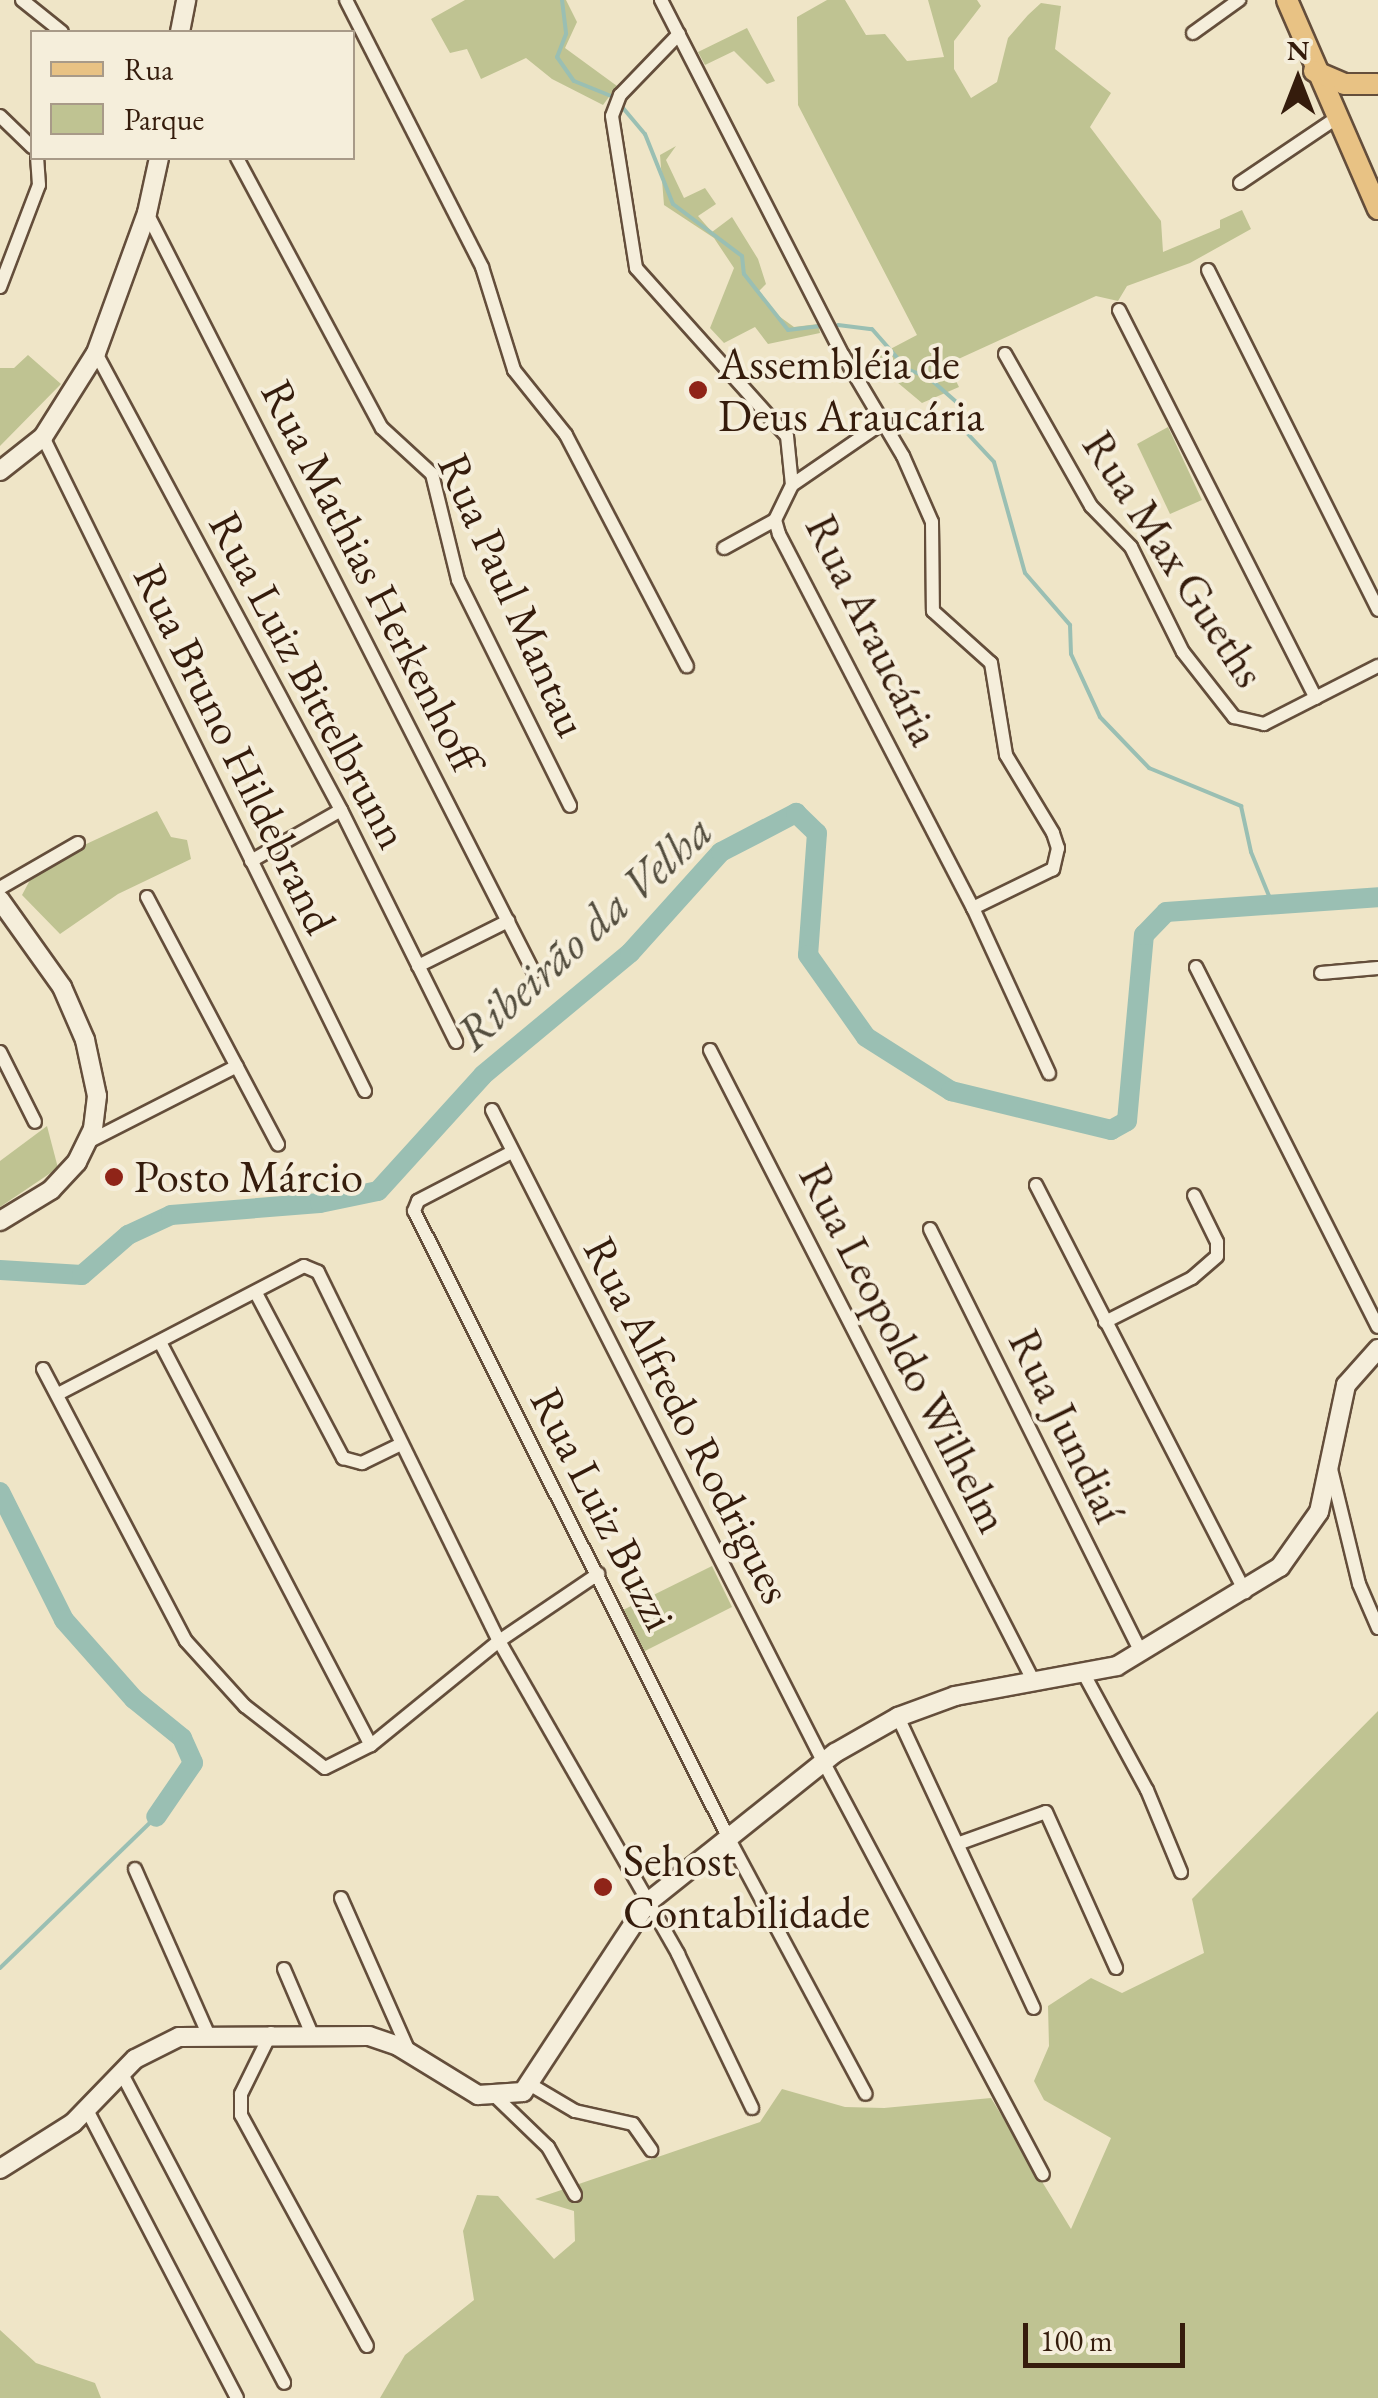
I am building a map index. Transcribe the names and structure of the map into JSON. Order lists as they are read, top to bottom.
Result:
{
  "streets": {
    "street": [
      "Rua Max Gueths",
      "Rua Mathias Herkenhoff",
      "Rua Paul Mantau",
      "Rua Araucária",
      "Rua Luiz Bittelbrunn",
      "Rua Bruno Hildebrand",
      "Rua Leopoldo Wilhelm",
      "Rua Alfredo Rodrigues",
      "Rua Jundiaí",
      "Rua Luiz Buzzi"
    ]
  },
  "crossings": [
    ["Rua Alfredo Rodrigues", "Rua Luiz Buzzi"]
  ],
  "water": ["Ribeirão da Velha"],
  "places": ["Assembléia de Deus Araucária", "Posto Márcio", "Sehost Contabilidade"],
  "legend": ["Rua", "Parque"],
  "scale_bar": "100 m",
  "north": "top"
}
